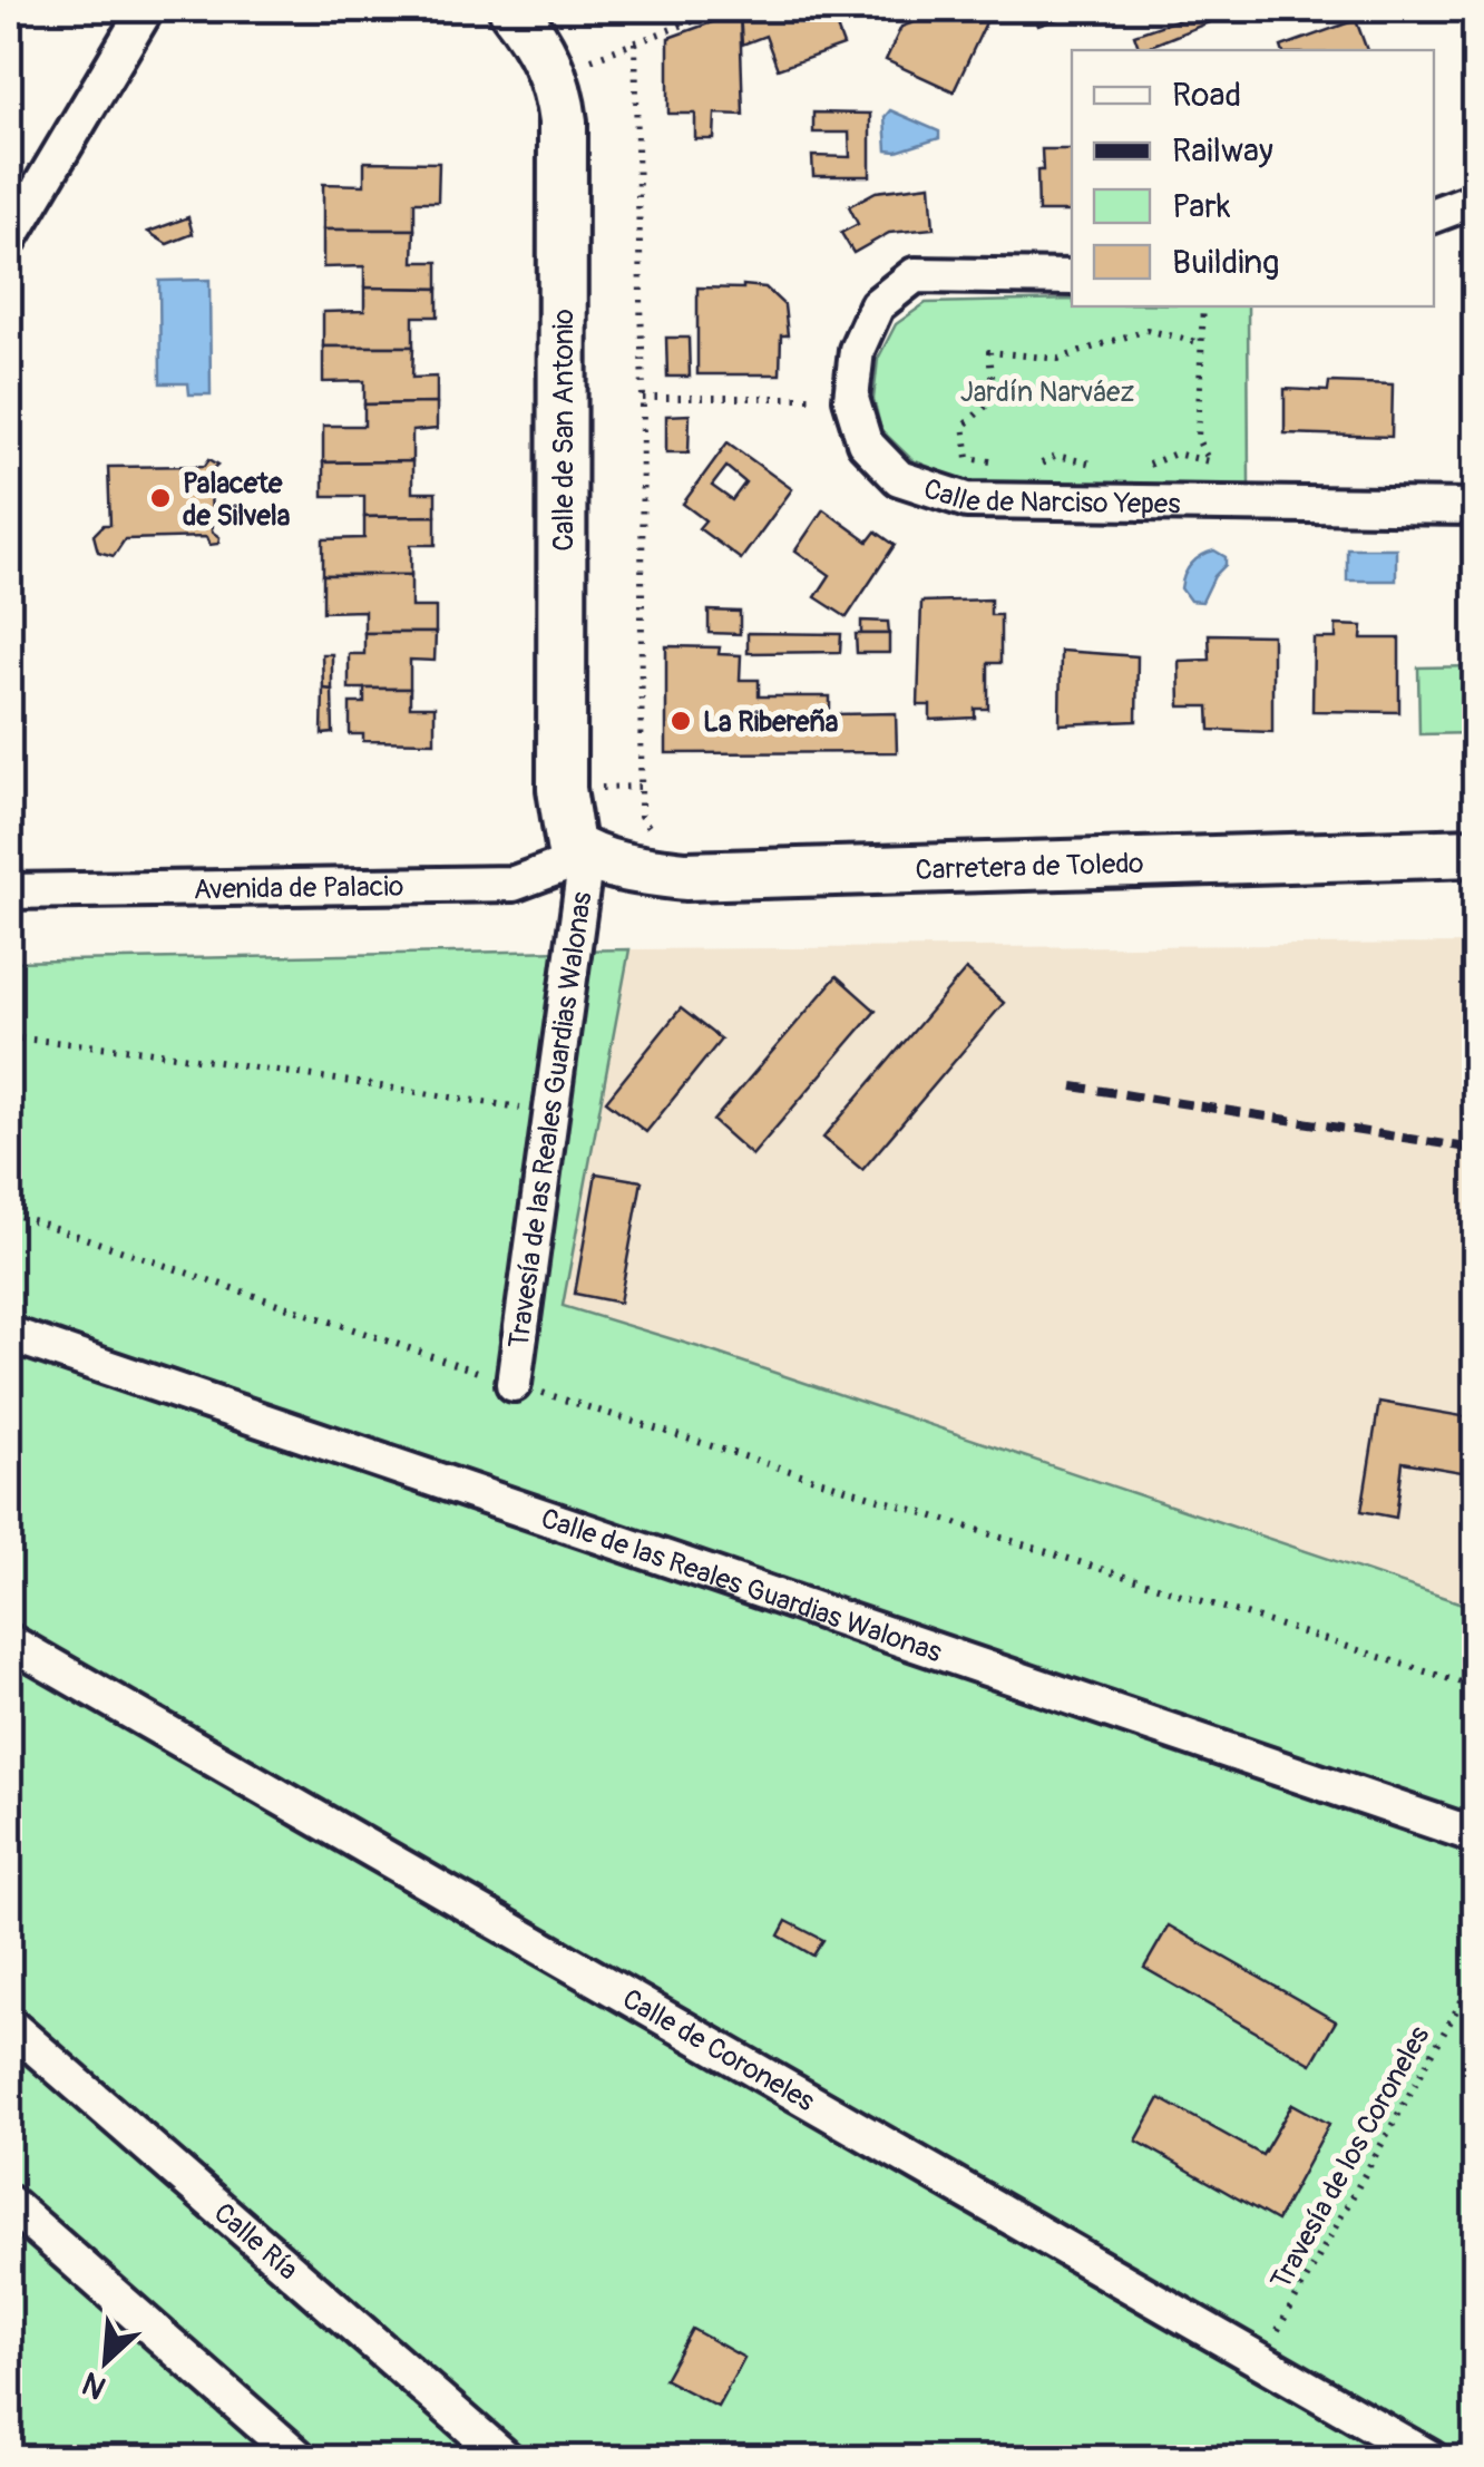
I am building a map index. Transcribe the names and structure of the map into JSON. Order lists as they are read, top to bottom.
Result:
{
  "streets": {
    "street": [
      "Calle de San Antonio",
      "Calle de Narciso Yepes",
      "Carretera de Toledo",
      "Avenida de Palacio",
      "Travesía de las Reales Guardias Walonas",
      "Calle de las Reales Guardias Walonas",
      "Calle de Coroneles",
      "Calle Ría"
    ],
    "path": ["Travesía de los Coroneles"]
  },
  "crossings": [
    ["Calle de San Antonio", "Carretera de Toledo"],
    ["Calle de San Antonio", "Avenida de Palacio"],
    ["Calle de San Antonio", "Travesía de las Reales Guardias Walonas"],
    ["Carretera de Toledo", "Avenida de Palacio"],
    ["Carretera de Toledo", "Travesía de las Reales Guardias Walonas"],
    ["Avenida de Palacio", "Travesía de las Reales Guardias Walonas"],
    ["Calle de Coroneles", "Travesía de los Coroneles"]
  ],
  "parks": ["Jardín Narváez"],
  "places": ["Palacete de Silvela", "La Ribereña"],
  "legend": [
    "Road",
    "Railway",
    "Park",
    "Building"
  ],
  "north": "bottom left"
}
